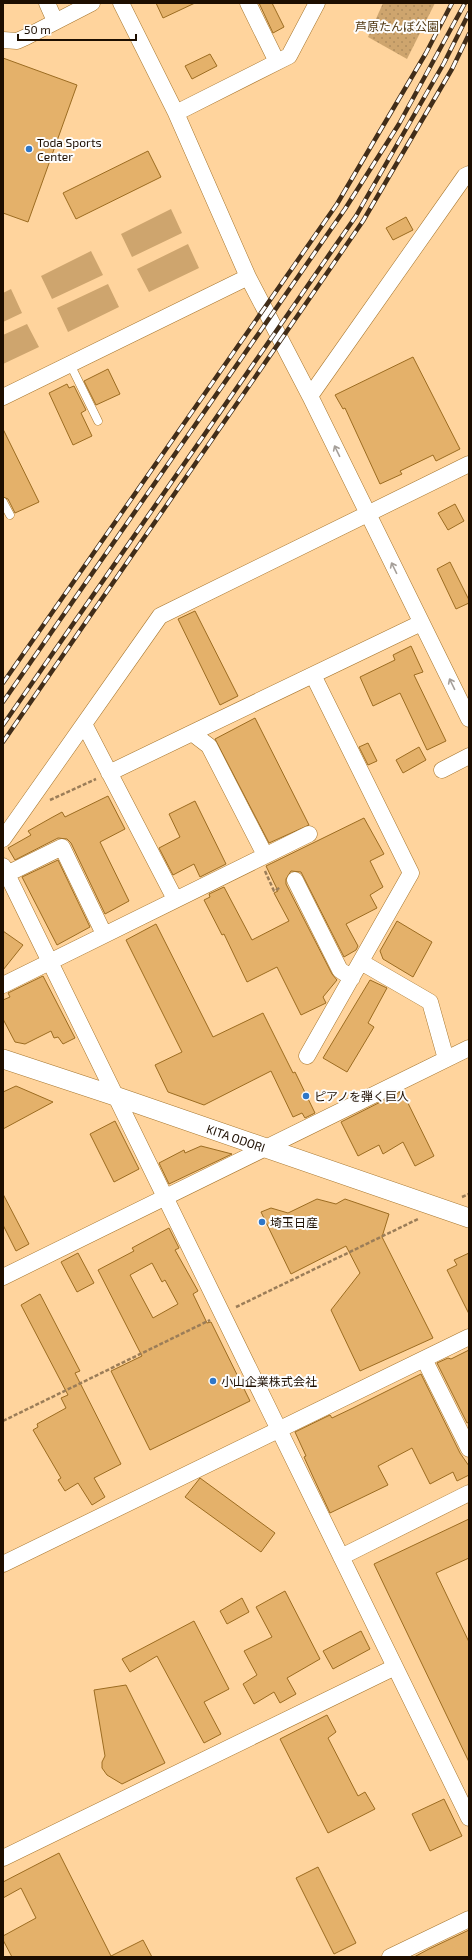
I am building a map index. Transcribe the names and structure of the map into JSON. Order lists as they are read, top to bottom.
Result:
{
  "streets": {
    "street": ["KITA ODORI"]
  },
  "parks": ["芦原たんぼ公園"],
  "places": [
    "Toda Sports Center",
    "ピアノを弾く巨人",
    "埼玉日産",
    "小山企業株式会社"
  ],
  "scale_bar": "50 m"
}
